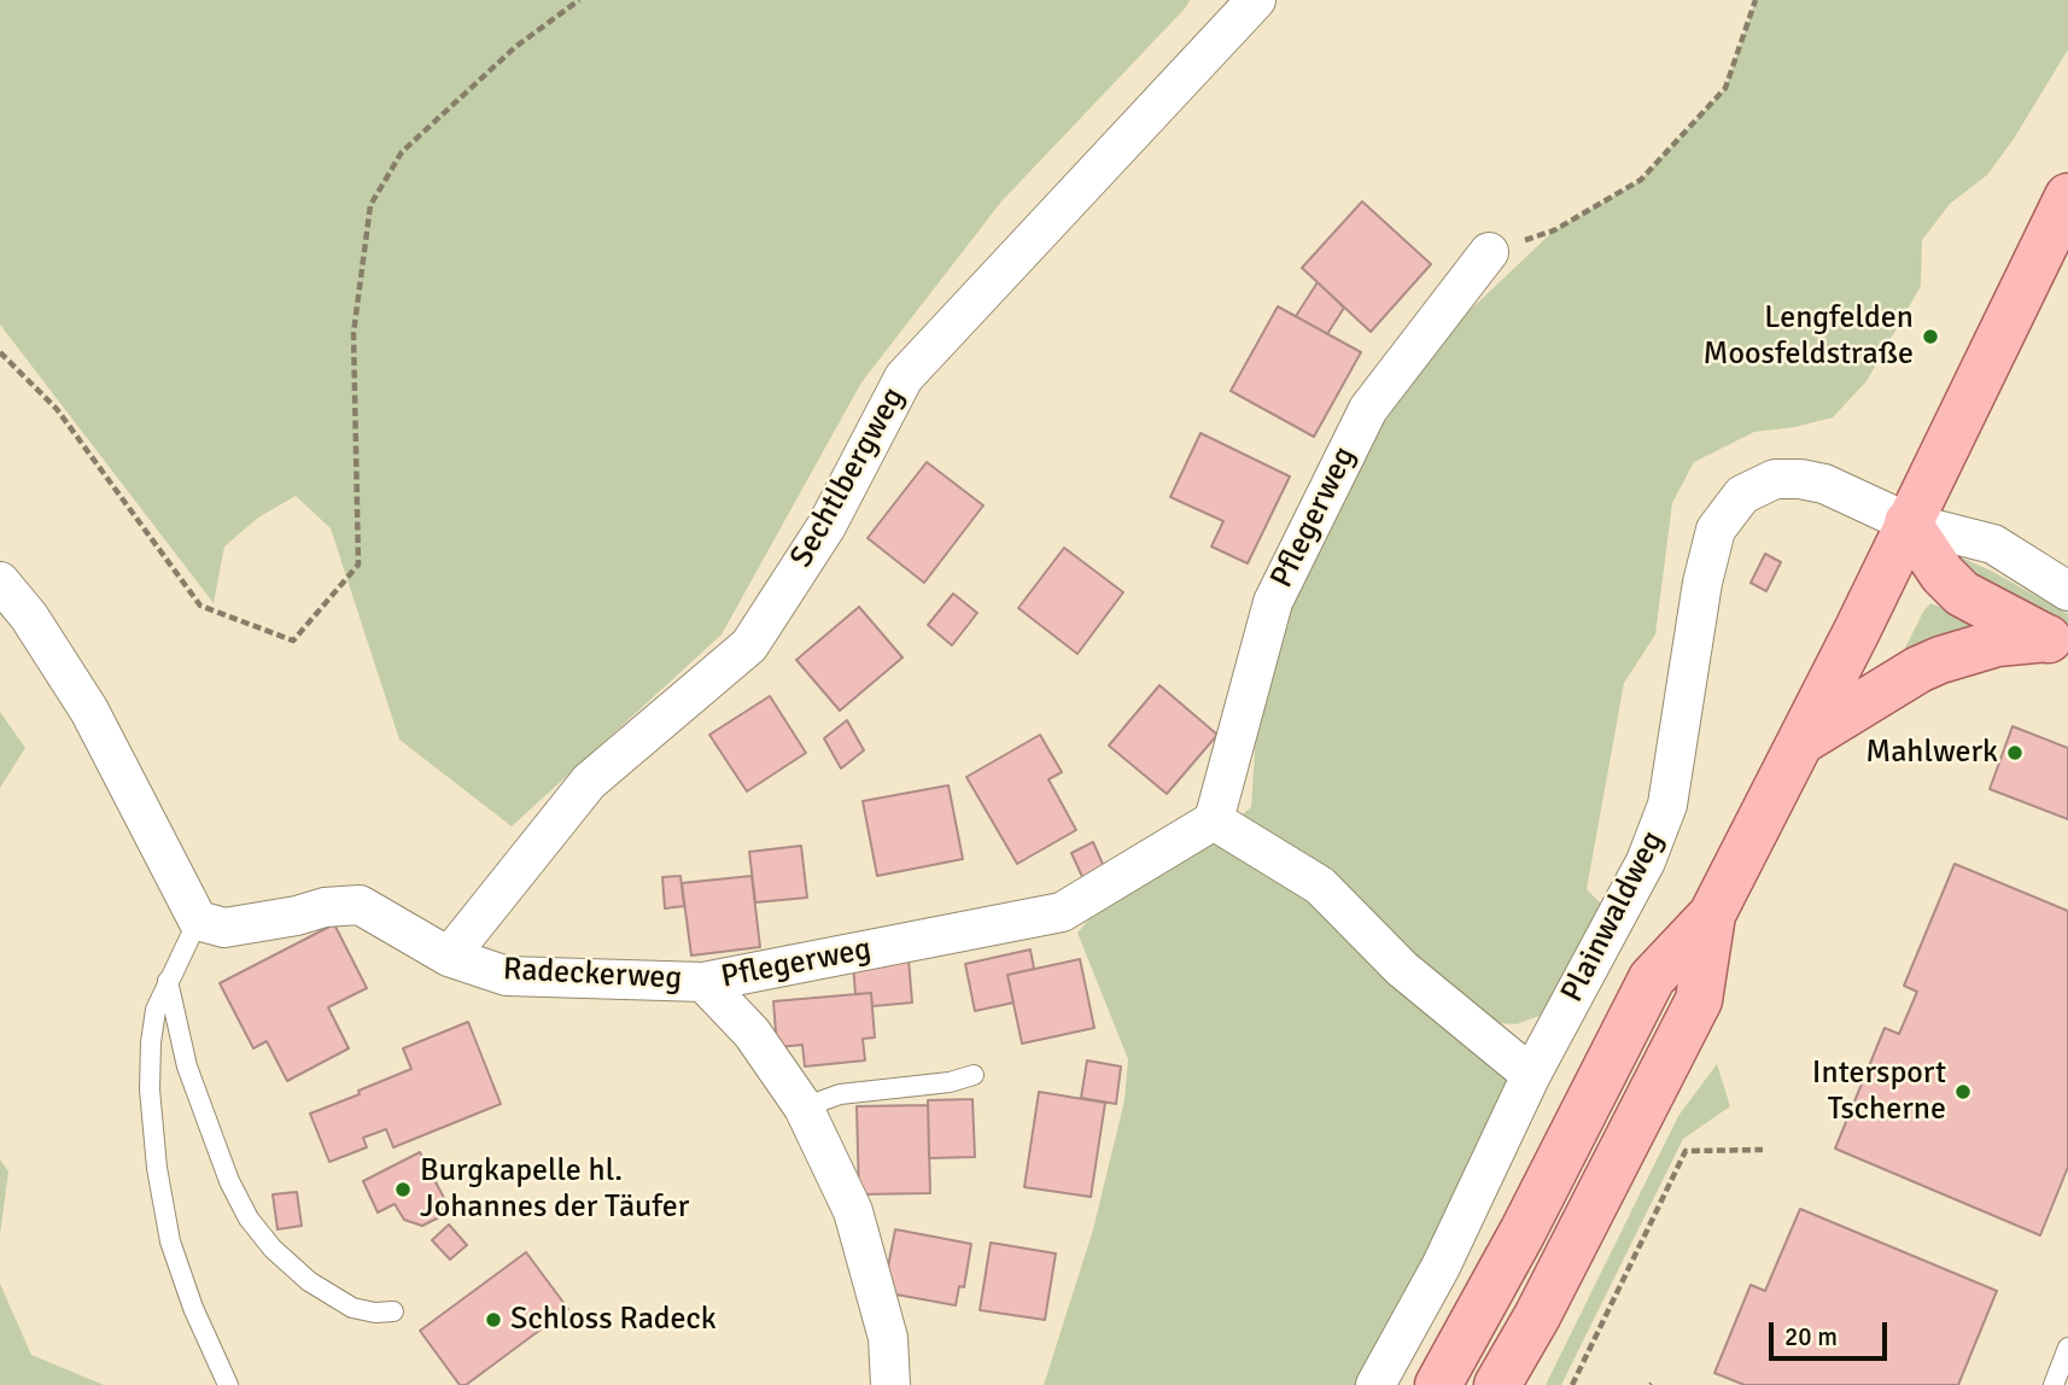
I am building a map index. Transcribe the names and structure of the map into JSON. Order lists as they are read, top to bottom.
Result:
{
  "streets": {
    "street": [
      "Sechtlbergweg",
      "Pflegerweg",
      "Plainwaldweg",
      "Radeckerweg"
    ]
  },
  "crossings": [
    ["Sechtlbergweg", "Radeckerweg"],
    ["Pflegerweg", "Radeckerweg"]
  ],
  "places": [
    "Lengfelden Moosfeldstraße",
    "Mahlwerk",
    "Intersport Tscherne",
    "Burgkapelle hl. Johannes der Täufer",
    "Schloss Radeck"
  ],
  "scale_bar": "20 m"
}
